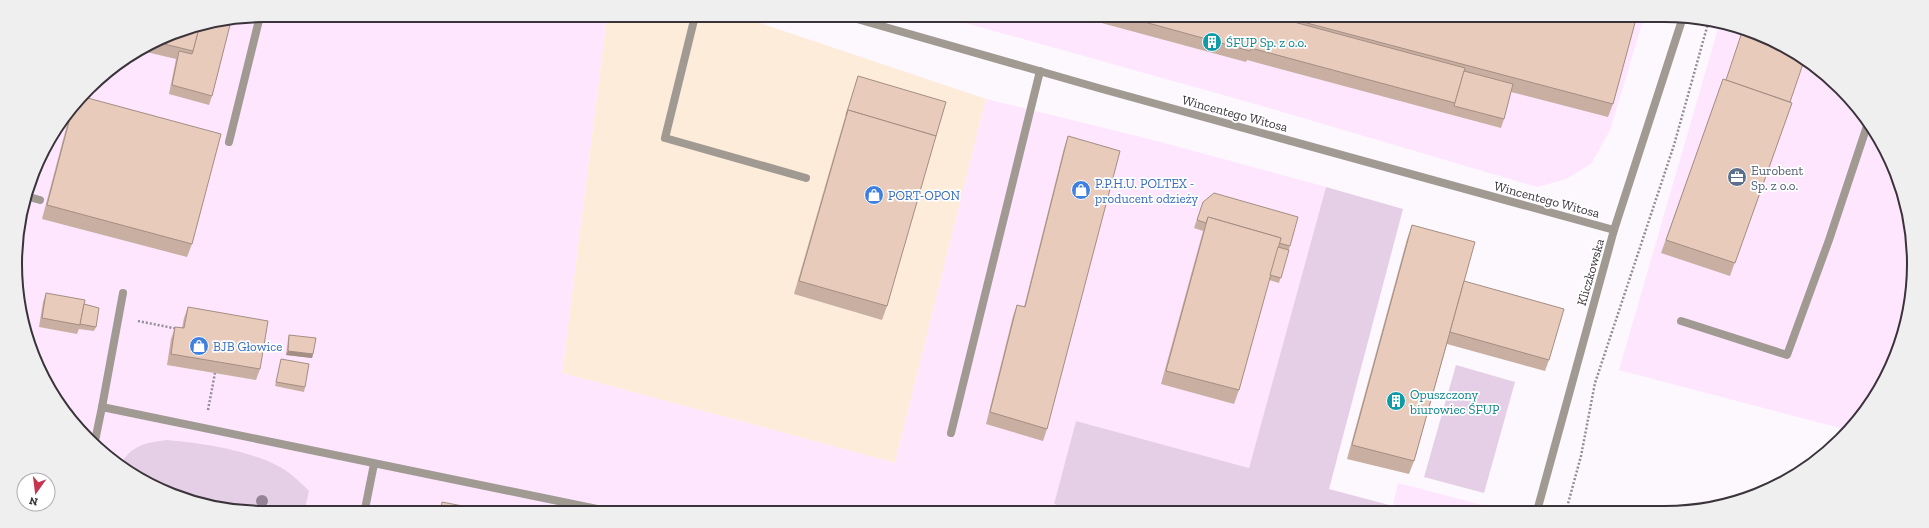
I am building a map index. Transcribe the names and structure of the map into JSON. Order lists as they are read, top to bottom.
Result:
{
  "streets": {
    "street": ["Wincentego Witosa", "Kliczkowska"]
  },
  "crossings": [
    ["Wincentego Witosa", "Kliczkowska"]
  ],
  "places": {
    "building": ["ŚFUP Sp. z o.o.", "Opuszczony biurowiec ŚFUP"],
    "office": ["Eurobent Sp. z o.o."],
    "shop": ["P.P.H.U. POLTEX - producent odzieży", "PORT-OPON", "BJB Głowice"]
  },
  "north": "bottom"
}
